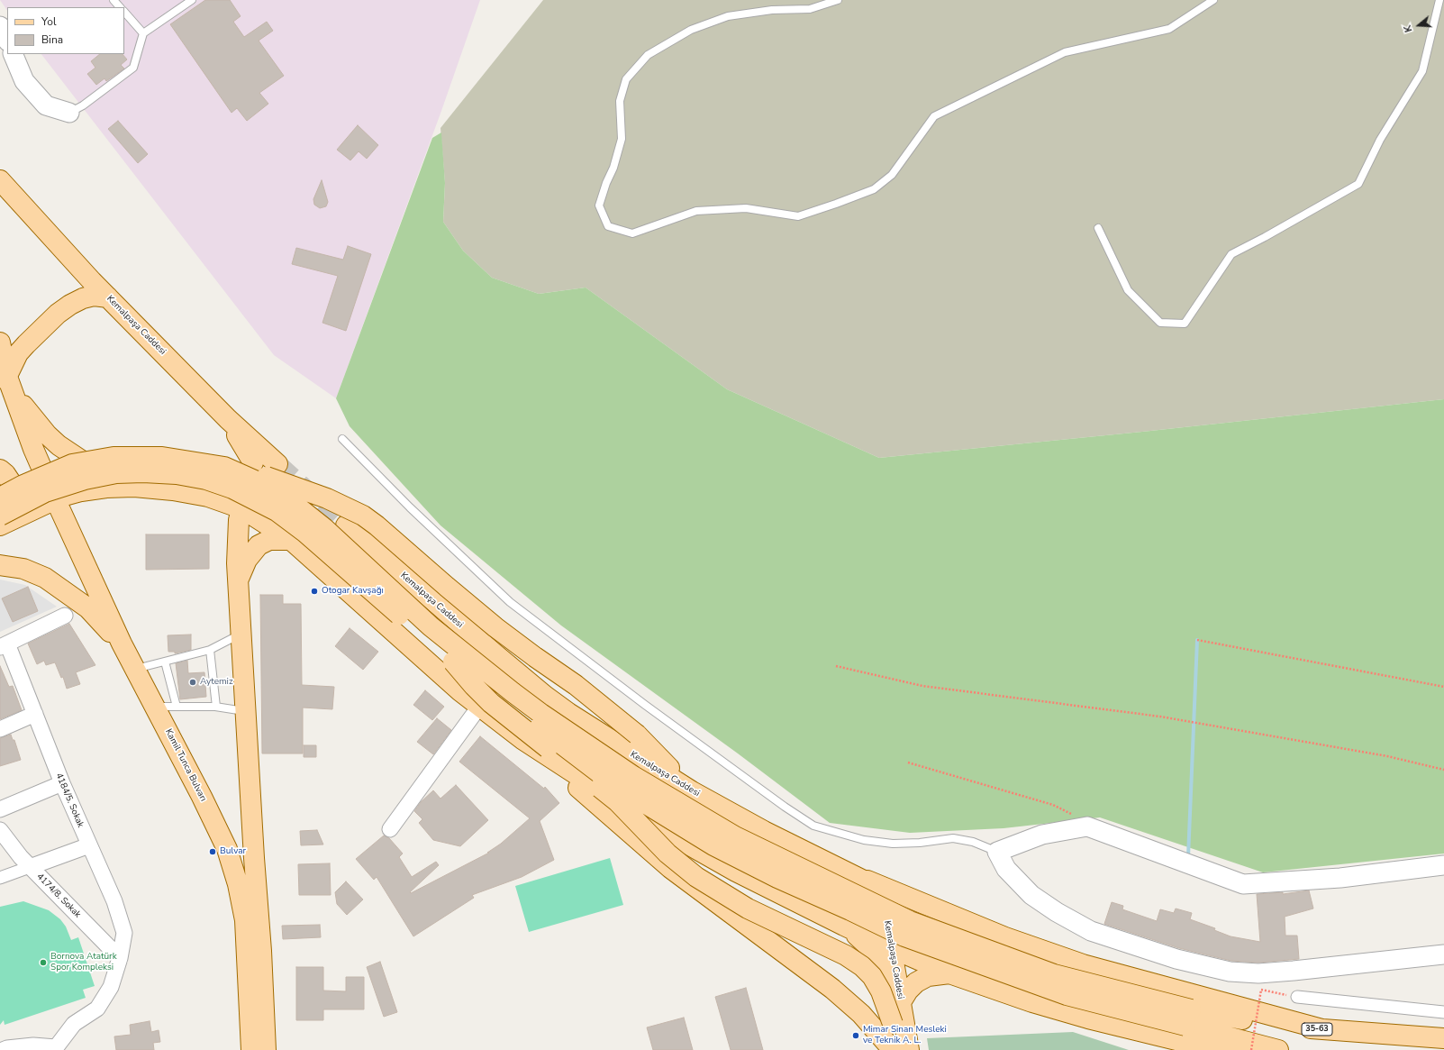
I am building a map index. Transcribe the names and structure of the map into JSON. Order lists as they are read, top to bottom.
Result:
{
  "streets": {
    "main road": ["Kemalpaşa Caddesi", "Kamil Tunca Bulvarı", "35-63"],
    "street": ["4184/5. Sokak", "4174/8. Sokak"]
  },
  "crossings": [
    ["4184/5. Sokak", "4174/8. Sokak"]
  ],
  "places": [
    "Otogar Kavşağı",
    "Aytemiz",
    "Bulvar",
    "Bornova Atatürk Spor Kompleksi",
    "Mimar Sinan Mesleki ve Teknik A. L."
  ],
  "legend": ["Yol", "Bina"],
  "north": "left"
}
